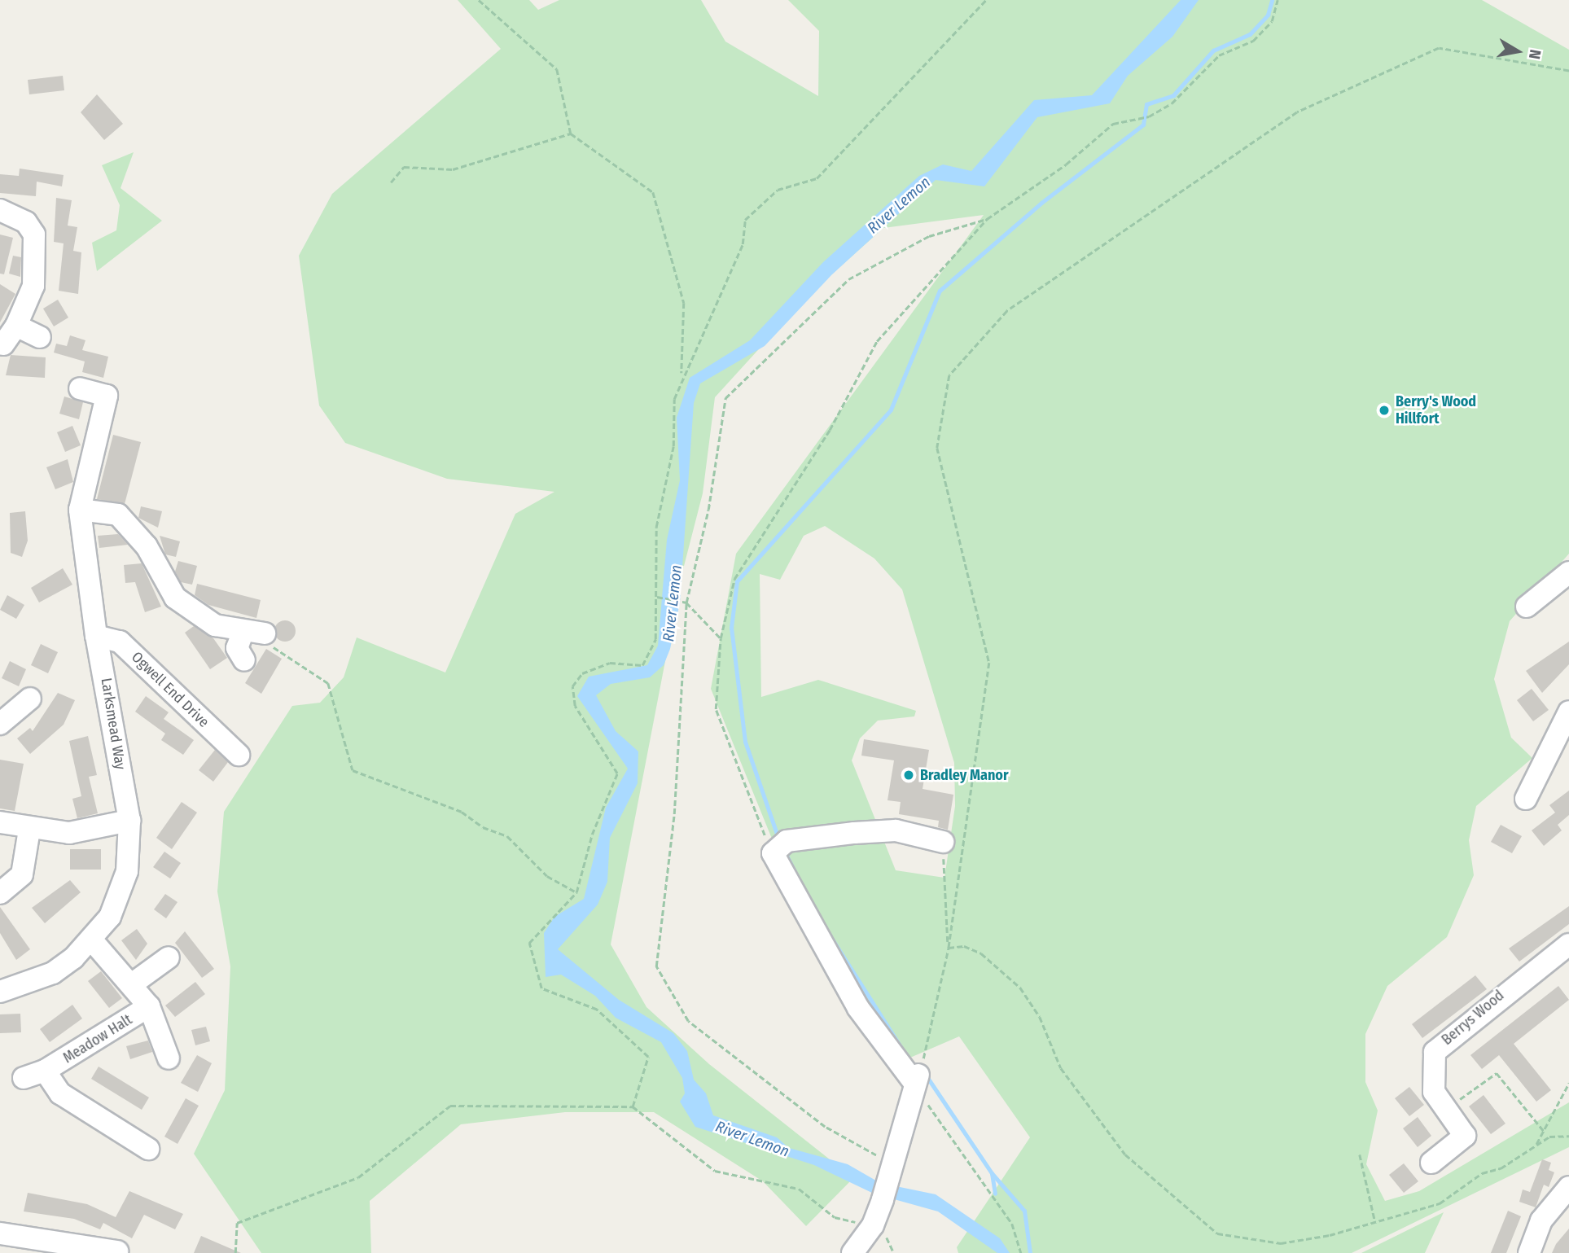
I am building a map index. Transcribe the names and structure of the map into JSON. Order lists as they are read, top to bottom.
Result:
{
  "streets": {
    "street": [
      "Ogwell End Drive",
      "Larksmead Way",
      "Berrys Wood",
      "Meadow Halt"
    ]
  },
  "crossings": [
    ["Ogwell End Drive", "Larksmead Way"],
    ["Larksmead Way", "Meadow Halt"]
  ],
  "water": ["River Lemon"],
  "places": ["Berry's Wood Hillfort", "Bradley Manor"],
  "north": "right"
}
